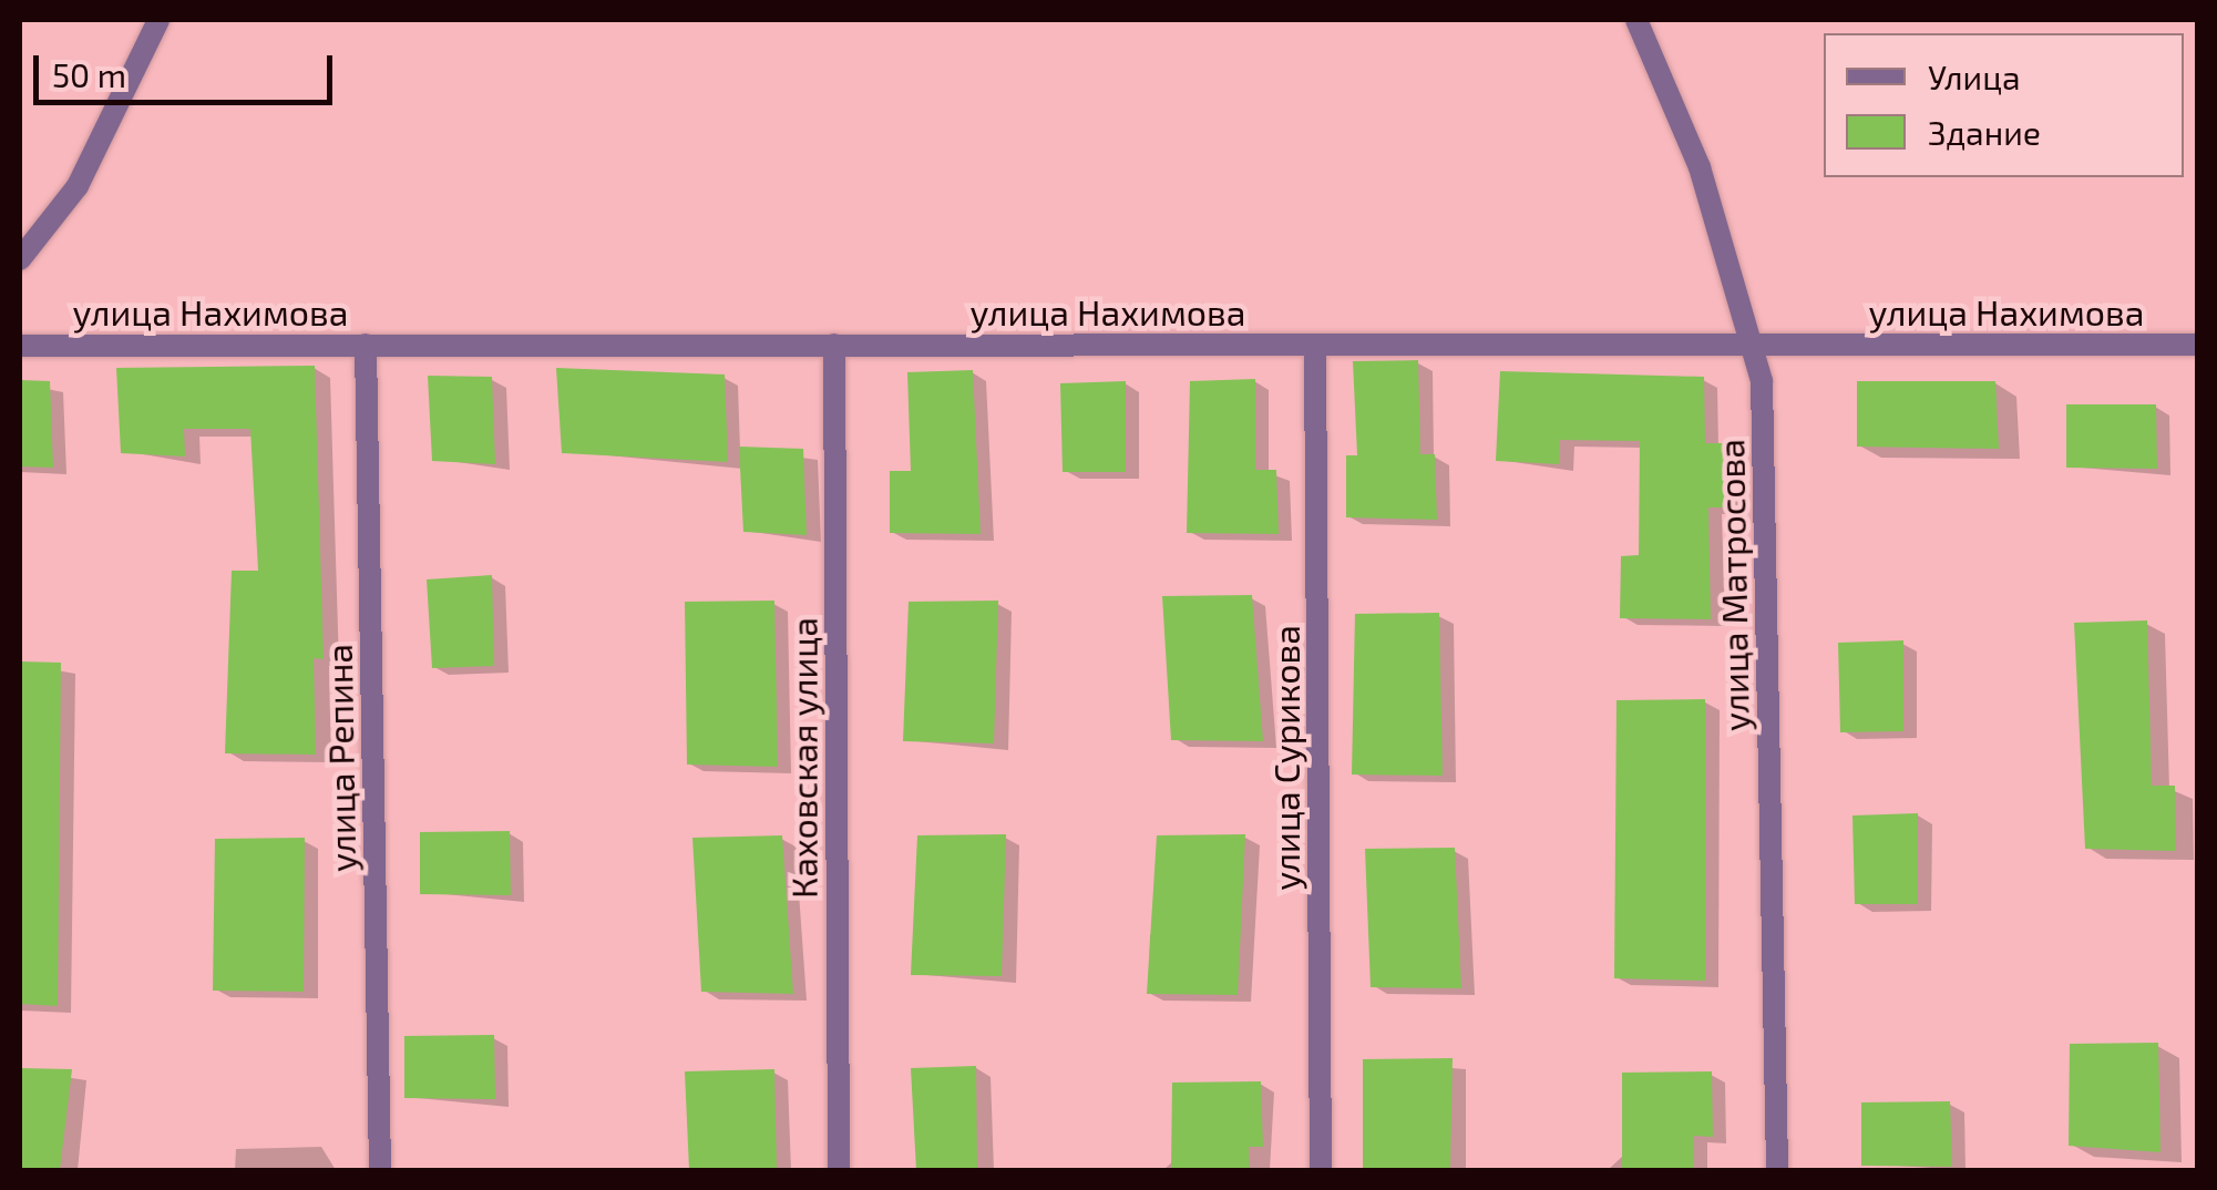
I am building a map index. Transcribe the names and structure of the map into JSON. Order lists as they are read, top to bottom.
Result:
{
  "streets": {
    "street": [
      "улица Нахимова",
      "улица Матросова",
      "улица Репина",
      "Каховская улица",
      "улица Сурикова"
    ]
  },
  "crossings": [
    ["улица Нахимова", "улица Матросова"],
    ["улица Нахимова", "улица Репина"],
    ["улица Нахимова", "Каховская улица"],
    ["улица Нахимова", "улица Сурикова"]
  ],
  "legend": ["Улица", "Здание"],
  "scale_bar": "50 m"
}
